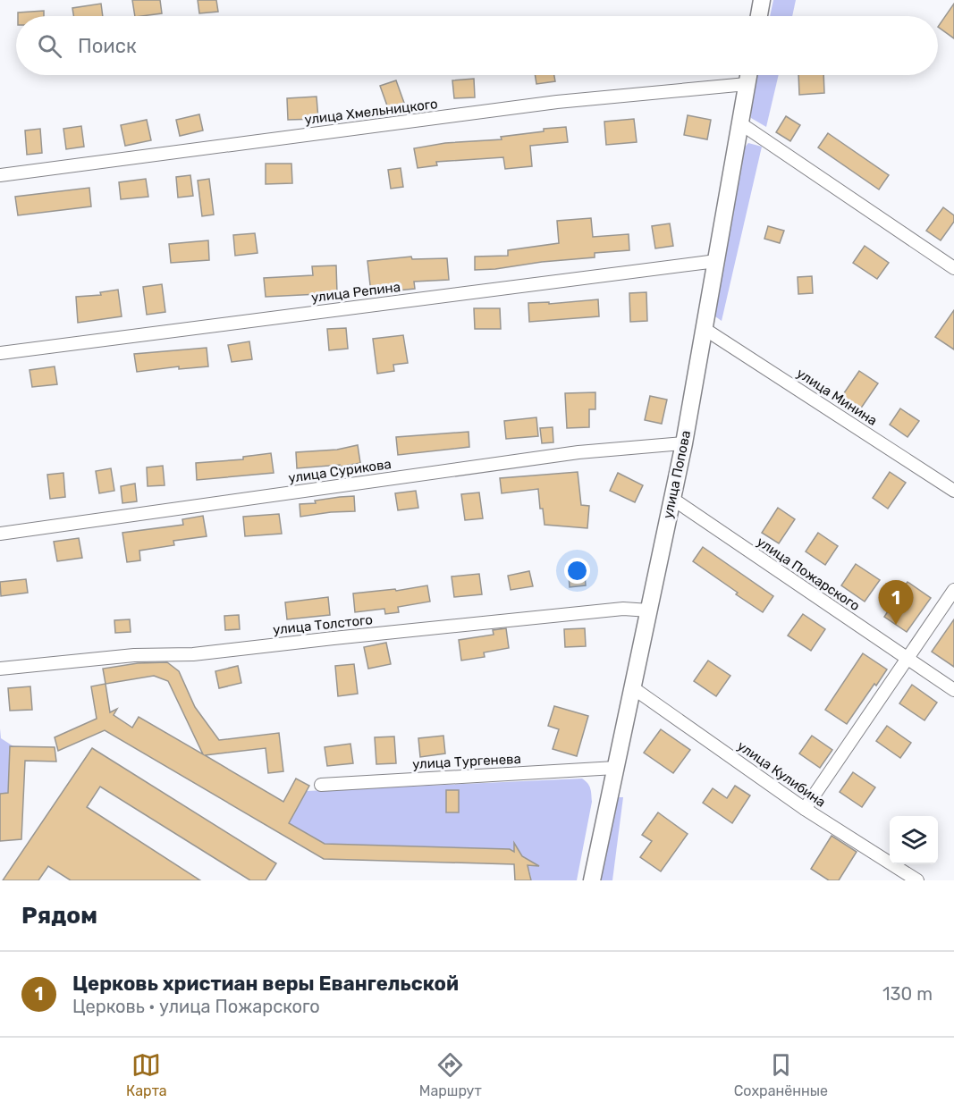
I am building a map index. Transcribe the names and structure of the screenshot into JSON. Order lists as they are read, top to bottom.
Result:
{
  "streets": {
    "street": [
      "улица Хмельницкого",
      "улица Репина",
      "улица Минина",
      "улица Сурикова",
      "улица Попова",
      "улица Пожарского",
      "улица Толстого",
      "улица Тургенева",
      "улица Кулибина"
    ]
  },
  "crossings": [
    ["улица Хмельницкого", "улица Попова"],
    ["улица Репина", "улица Попова"],
    ["улица Минина", "улица Попова"],
    ["улица Сурикова", "улица Попова"],
    ["улица Попова", "улица Пожарского"],
    ["улица Попова", "улица Толстого"],
    ["улица Попова", "улица Тургенева"],
    ["улица Попова", "улица Кулибина"]
  ],
  "page": {
    "search": "Поиск",
    "pins": "1",
    "heading": "Рядом",
    "list": [
      {
        "mark": "1",
        "name": "Церковь христиан веры Евангельской",
        "note": "Церковь · улица Пожарского",
        "value": "130 m"
      }
    ],
    "nav": ["Карта", "Маршрут", "Сохранённые"]
  }
}
